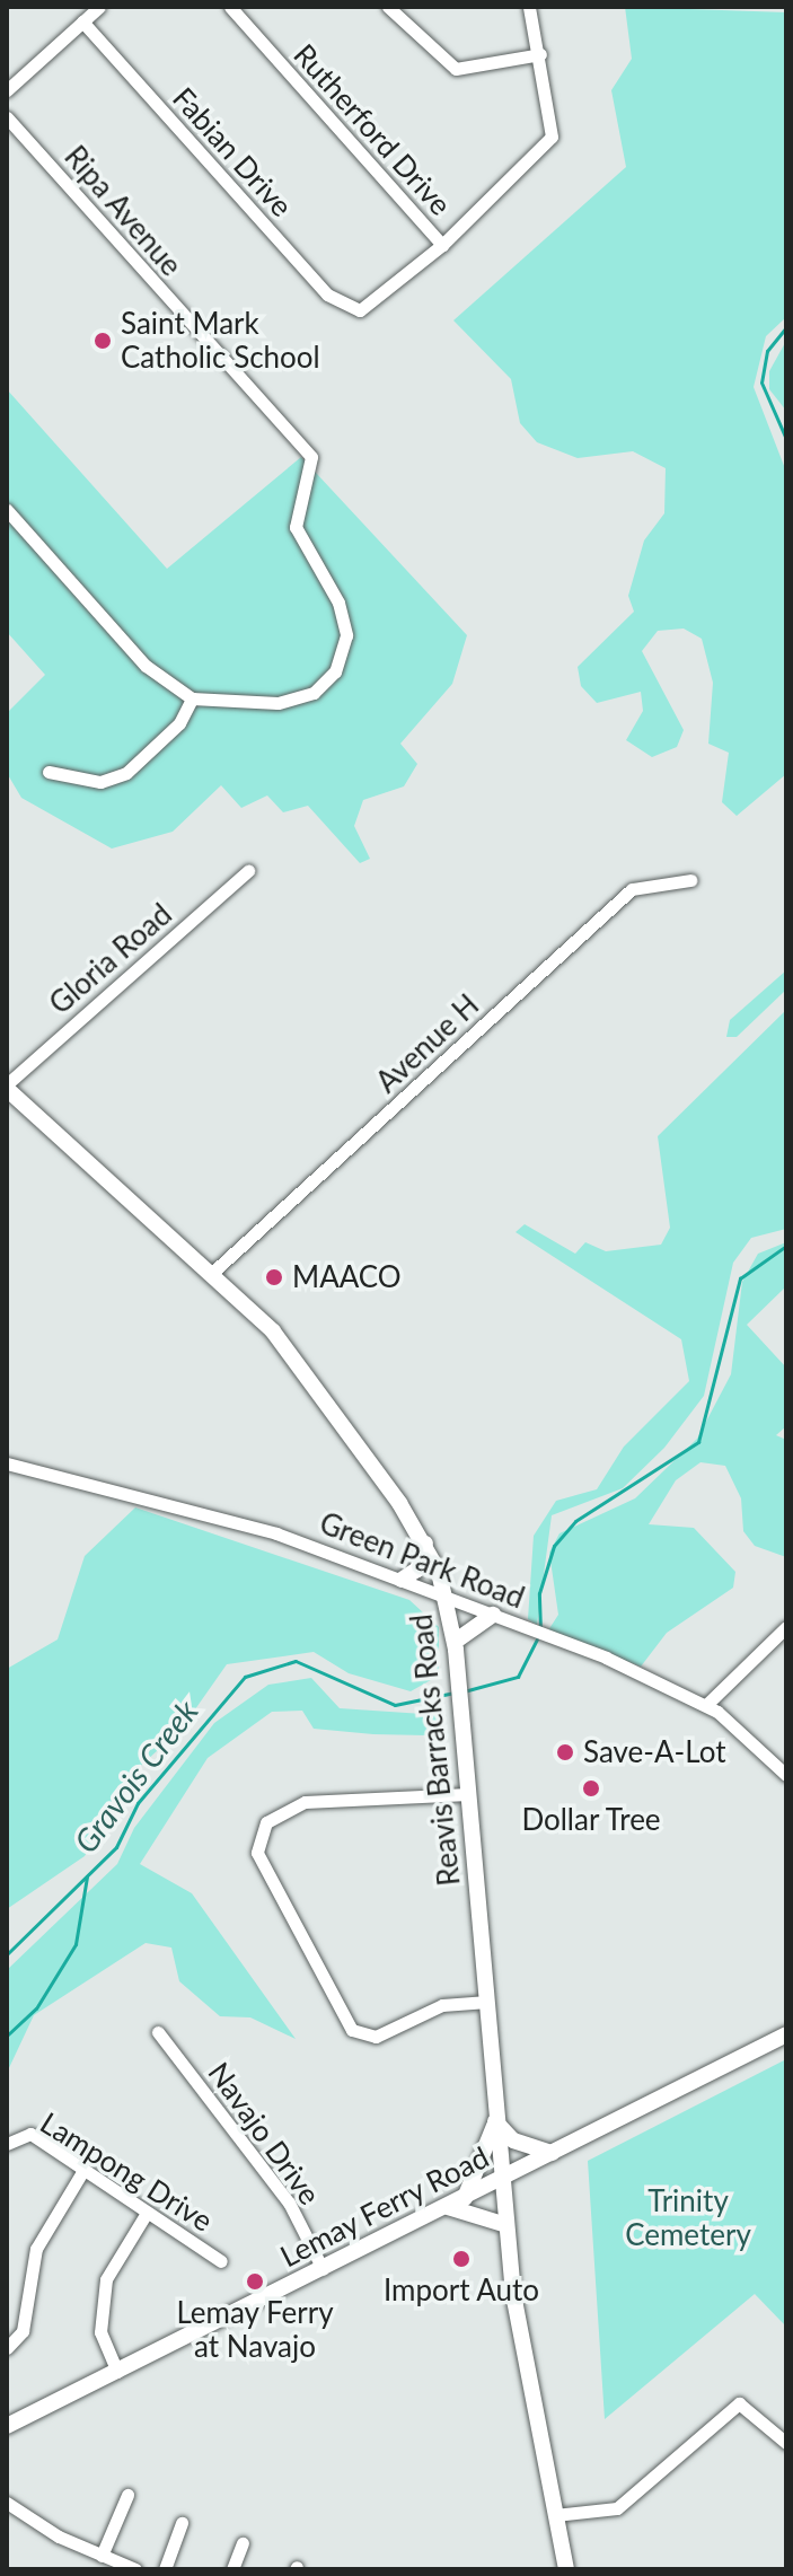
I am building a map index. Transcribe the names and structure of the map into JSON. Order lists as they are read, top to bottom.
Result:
{
  "streets": {
    "main road": ["Reavis Barracks Road", "Lemay Ferry Road"],
    "street": [
      "Rutherford Drive",
      "Fabian Drive",
      "Ripa Avenue",
      "Gloria Road",
      "Avenue H",
      "Green Park Road",
      "Navajo Drive",
      "Lampong Drive"
    ]
  },
  "crossings": [
    ["Rutherford Drive", "Fabian Drive"],
    ["Gloria Road", "Reavis Barracks Road"],
    ["Avenue H", "Reavis Barracks Road"],
    ["Green Park Road", "Reavis Barracks Road"],
    ["Reavis Barracks Road", "Lemay Ferry Road"],
    ["Navajo Drive", "Lemay Ferry Road"]
  ],
  "water": ["Gravois Creek"],
  "parks": ["Trinity Cemetery"],
  "places": [
    "Saint Mark Catholic School",
    "MAACO",
    "Save-A-Lot",
    "Dollar Tree",
    "Import Auto",
    "Lemay Ferry at Navajo"
  ]
}
